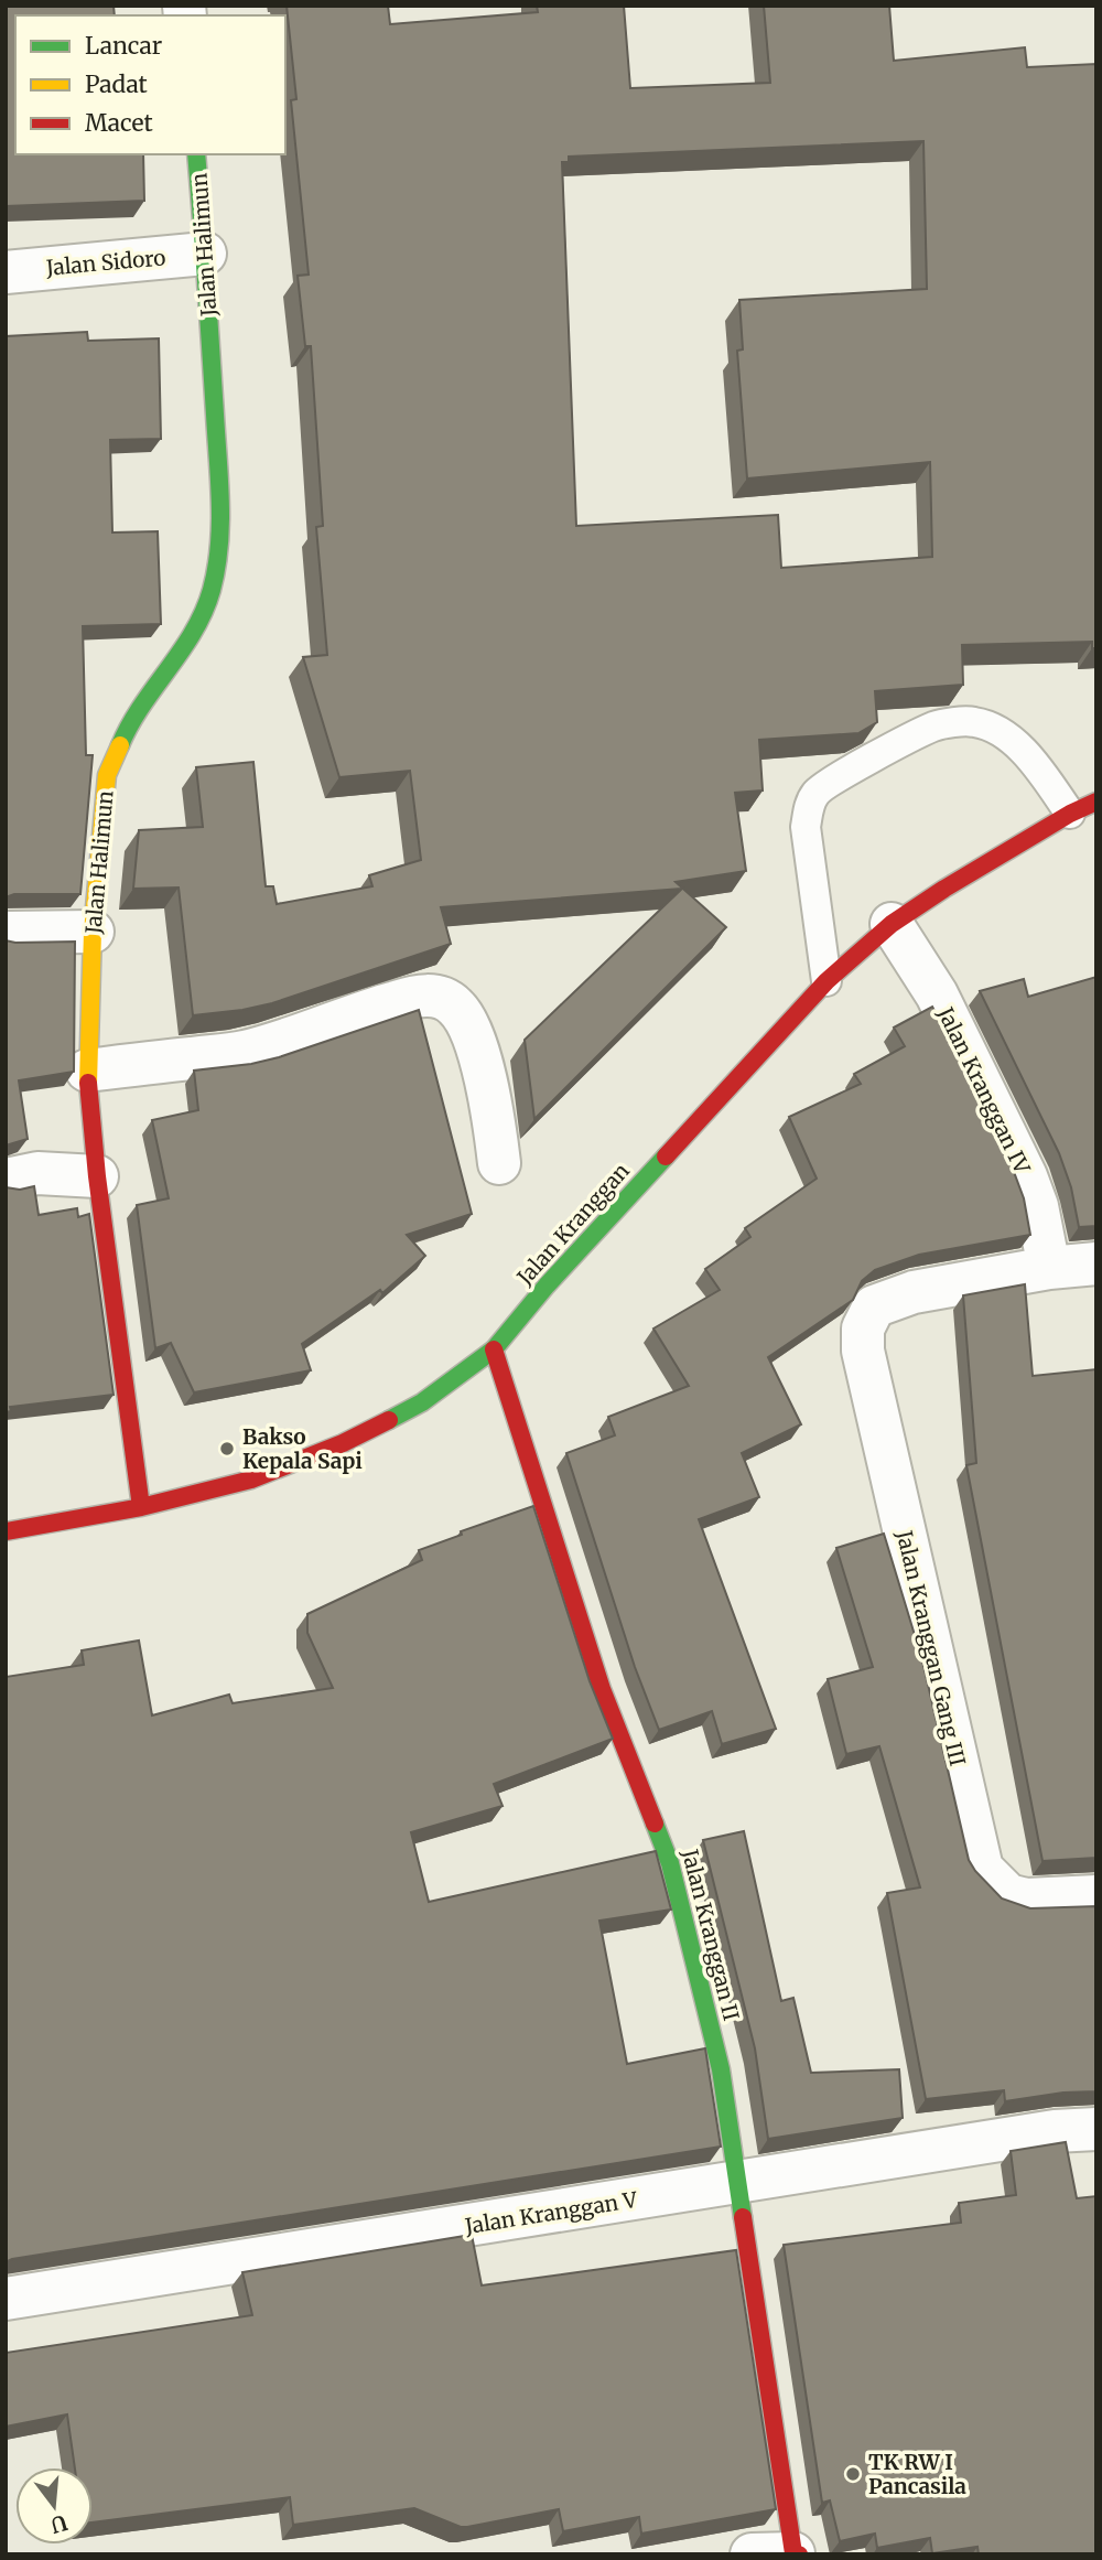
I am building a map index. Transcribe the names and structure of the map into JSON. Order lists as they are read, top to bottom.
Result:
{
  "streets": {
    "street": [
      "Jalan Halimun",
      "Jalan Sidoro",
      "Jalan Kranggan IV",
      "Jalan Kranggan",
      "Jalan Kranggan Gang III",
      "Jalan Kranggan II",
      "Jalan Kranggan V"
    ]
  },
  "crossings": [
    ["Jalan Halimun", "Jalan Sidoro"],
    ["Jalan Halimun", "Jalan Kranggan"],
    ["Jalan Kranggan IV", "Jalan Kranggan"],
    ["Jalan Kranggan IV", "Jalan Kranggan Gang III"],
    ["Jalan Kranggan", "Jalan Kranggan II"],
    ["Jalan Kranggan II", "Jalan Kranggan V"]
  ],
  "places": ["Bakso Kepala Sapi", "TK RW I Pancasila"],
  "legend": ["Lancar", "Padat", "Macet"],
  "north": "bottom"
}
